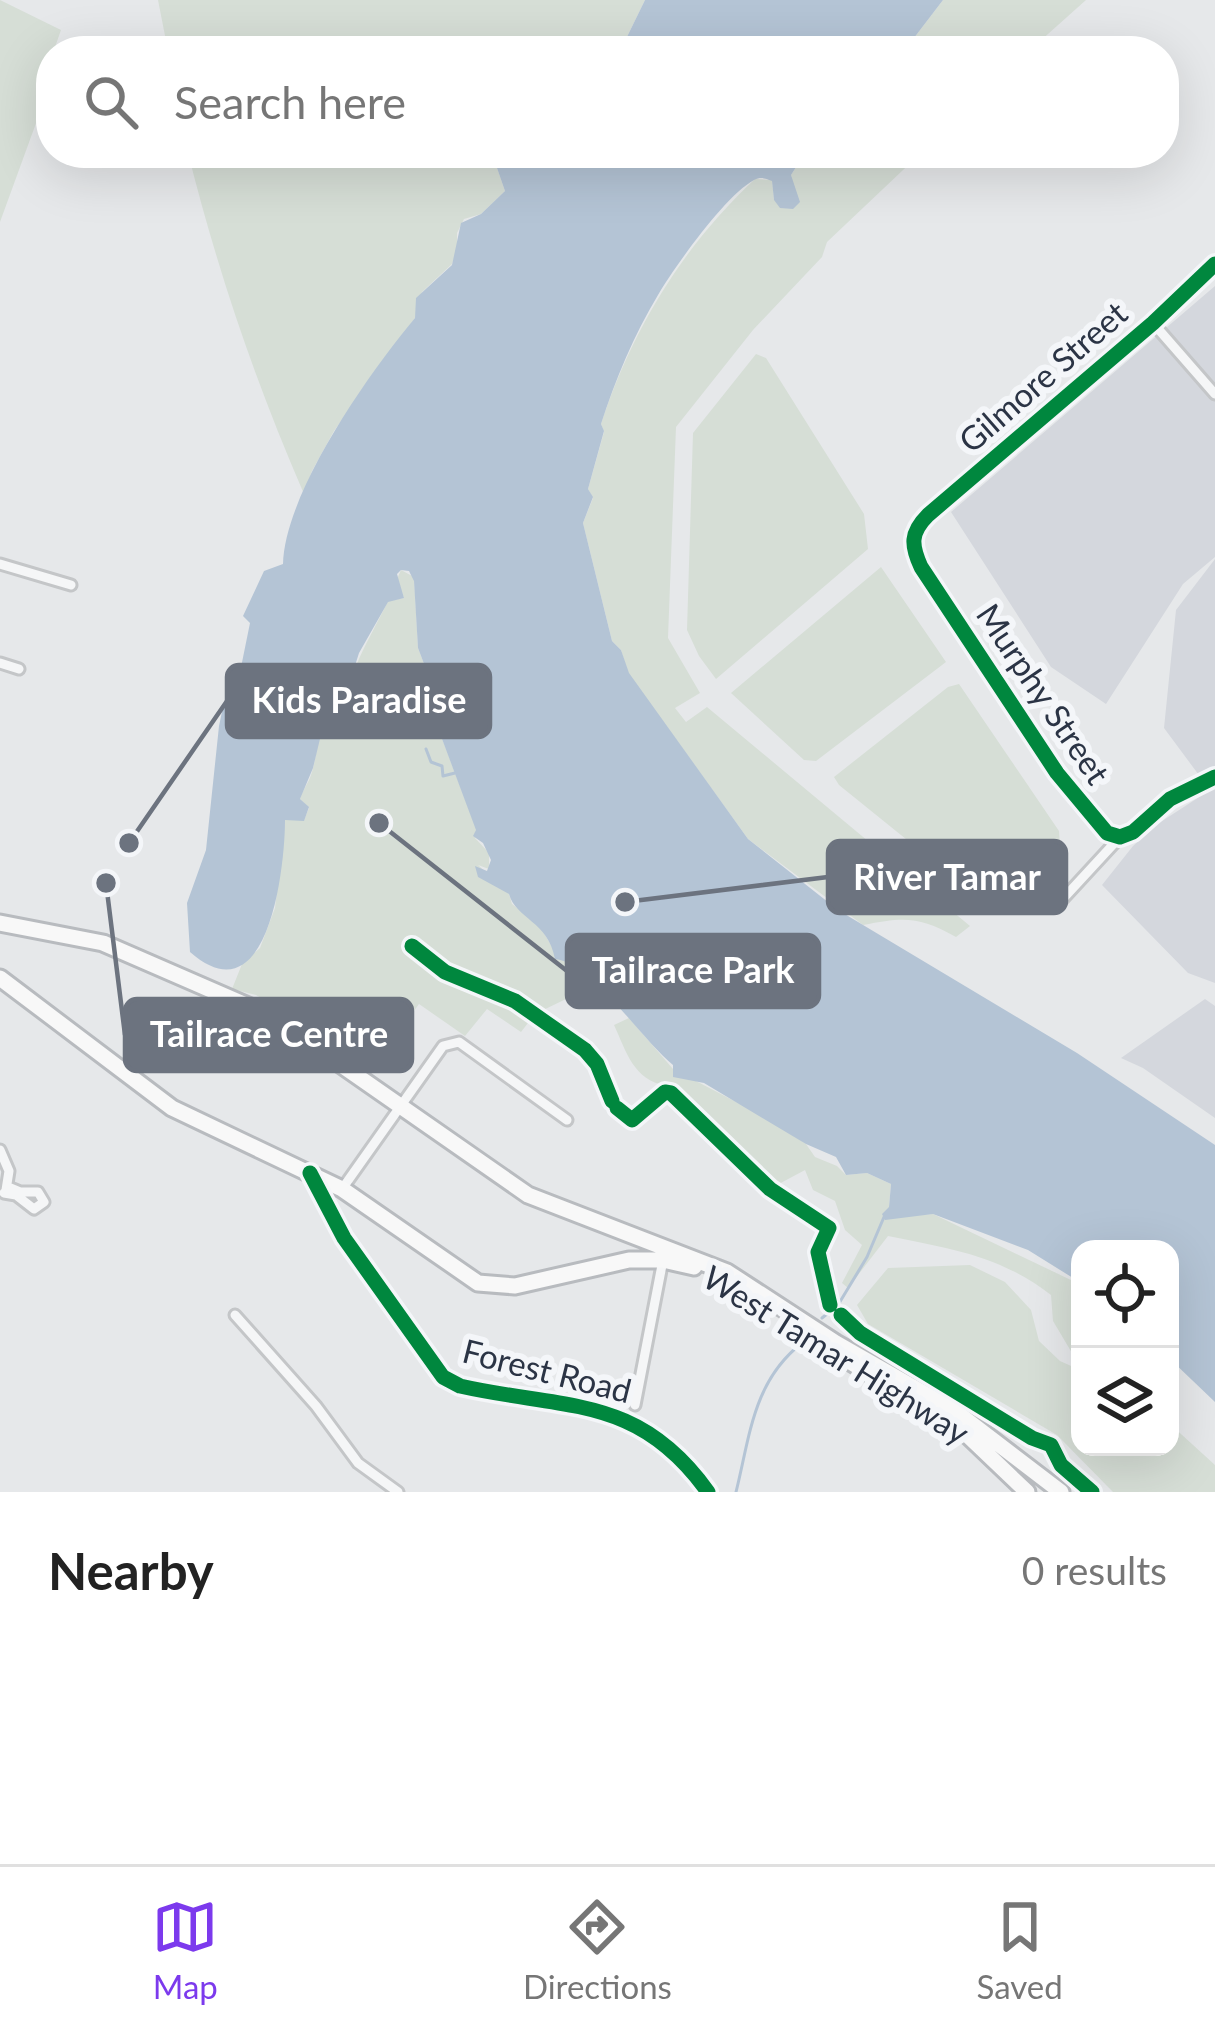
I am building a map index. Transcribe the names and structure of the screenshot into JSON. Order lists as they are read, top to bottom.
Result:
{
  "streets": {
    "highway": ["West Tamar Highway"],
    "street": ["Gilmore Street", "Murphy Street", "Forest Road"]
  },
  "crossings": [
    ["Gilmore Street", "Murphy Street"],
    ["West Tamar Highway", "Forest Road"]
  ],
  "places": [
    "Tailrace Park",
    "Kids Paradise",
    "Tailrace Centre",
    "River Tamar"
  ],
  "page": {
    "search": "Search here",
    "heading": ["Nearby", "0 results"],
    "nav": ["Map", "Directions", "Saved"]
  }
}
